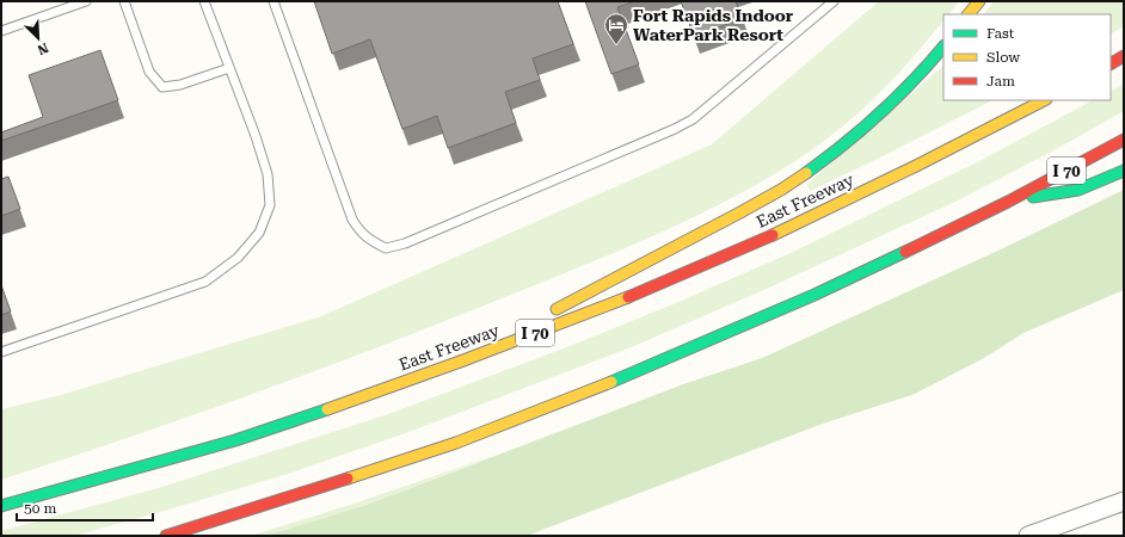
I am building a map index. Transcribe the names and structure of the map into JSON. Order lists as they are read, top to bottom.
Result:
{
  "streets": {
    "highway": ["I 70", "East Freeway"]
  },
  "places": {
    "hotel": ["Fort Rapids Indoor WaterPark Resort"]
  },
  "legend": ["Fast", "Slow", "Jam"],
  "scale_bar": "50 m",
  "north": "bottom right"
}
